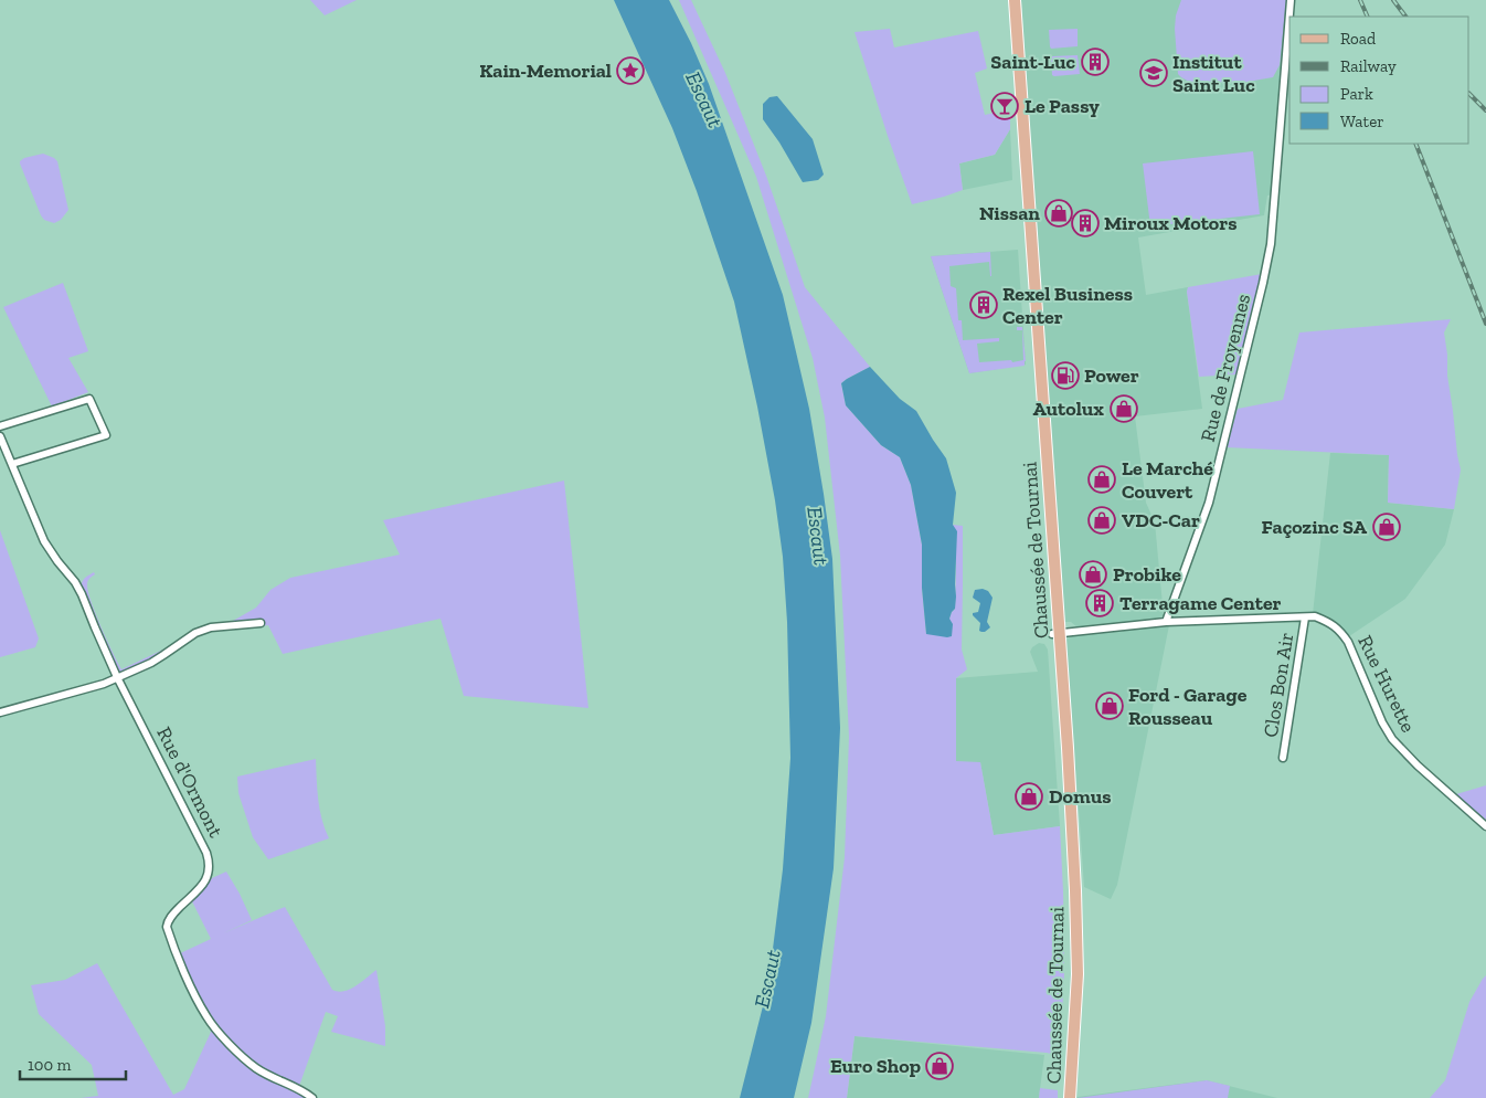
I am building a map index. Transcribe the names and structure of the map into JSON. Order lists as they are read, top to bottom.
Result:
{
  "streets": {
    "main road": ["Chaussée de Tournai"],
    "street": [
      "Rue de Froyennes",
      "Rue Hurette",
      "Clos Bon Air",
      "Rue d'Ormont"
    ]
  },
  "crossings": [
    ["Rue de Froyennes", "Rue Hurette"],
    ["Rue Hurette", "Clos Bon Air"]
  ],
  "water": ["Escaut"],
  "places": {
    "building": [
      "Saint-Luc",
      "Miroux Motors",
      "Rexel Business Center",
      "Terragame Center"
    ],
    "place": ["Kain-Memorial"],
    "school or university": ["Institut Saint Luc"],
    "bar": ["Le Passy"],
    "shop": [
      "Nissan",
      "Autolux",
      "Le Marché Couvert",
      "VDC-Car",
      "Façozinc SA",
      "Probike",
      "Ford - Garage Rousseau",
      "Domus",
      "Euro Shop"
    ],
    "fuel station": ["Power"]
  },
  "legend": [
    "Road",
    "Railway",
    "Park",
    "Water"
  ],
  "scale_bar": "100 m"
}
